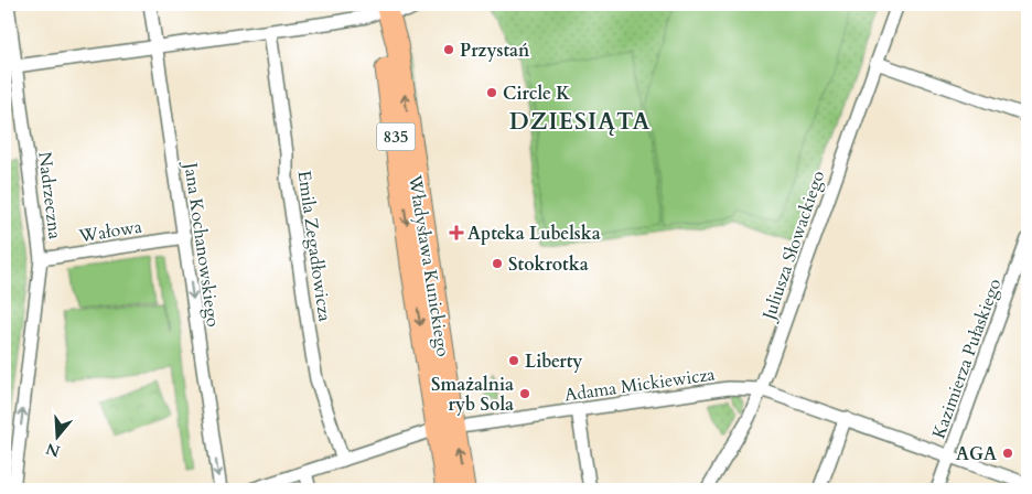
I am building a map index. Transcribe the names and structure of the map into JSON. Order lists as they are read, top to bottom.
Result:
{
  "streets": {
    "main road": ["835", "Władysława Kunickiego"],
    "street": [
      "Nadrzeczna",
      "Wałowa",
      "Jana Kochanowskiego",
      "Juliusza Słowackiego",
      "Emila Zegadłowicza",
      "Kazimierza Pułaskiego",
      "Adama Mickiewicza"
    ]
  },
  "crossings": [
    ["Nadrzeczna", "Wałowa"],
    ["Wałowa", "Jana Kochanowskiego"],
    ["Juliusza Słowackiego", "Adama Mickiewicza"],
    ["Emila Zegadłowicza", "Adama Mickiewicza"],
    ["Władysława Kunickiego", "Adama Mickiewicza"],
    ["Kazimierza Pułaskiego", "Adama Mickiewicza"]
  ],
  "one_way": ["Nadrzeczna", "Jana Kochanowskiego"],
  "districts": ["DZIESIĄTA"],
  "places": {
    "other": [
      "Przystań",
      "Circle K",
      "Stokrotka",
      "Liberty",
      "Smażalnia ryb Sola",
      "AGA"
    ],
    "health": ["Apteka Lubelska"]
  },
  "north": "bottom"
}
